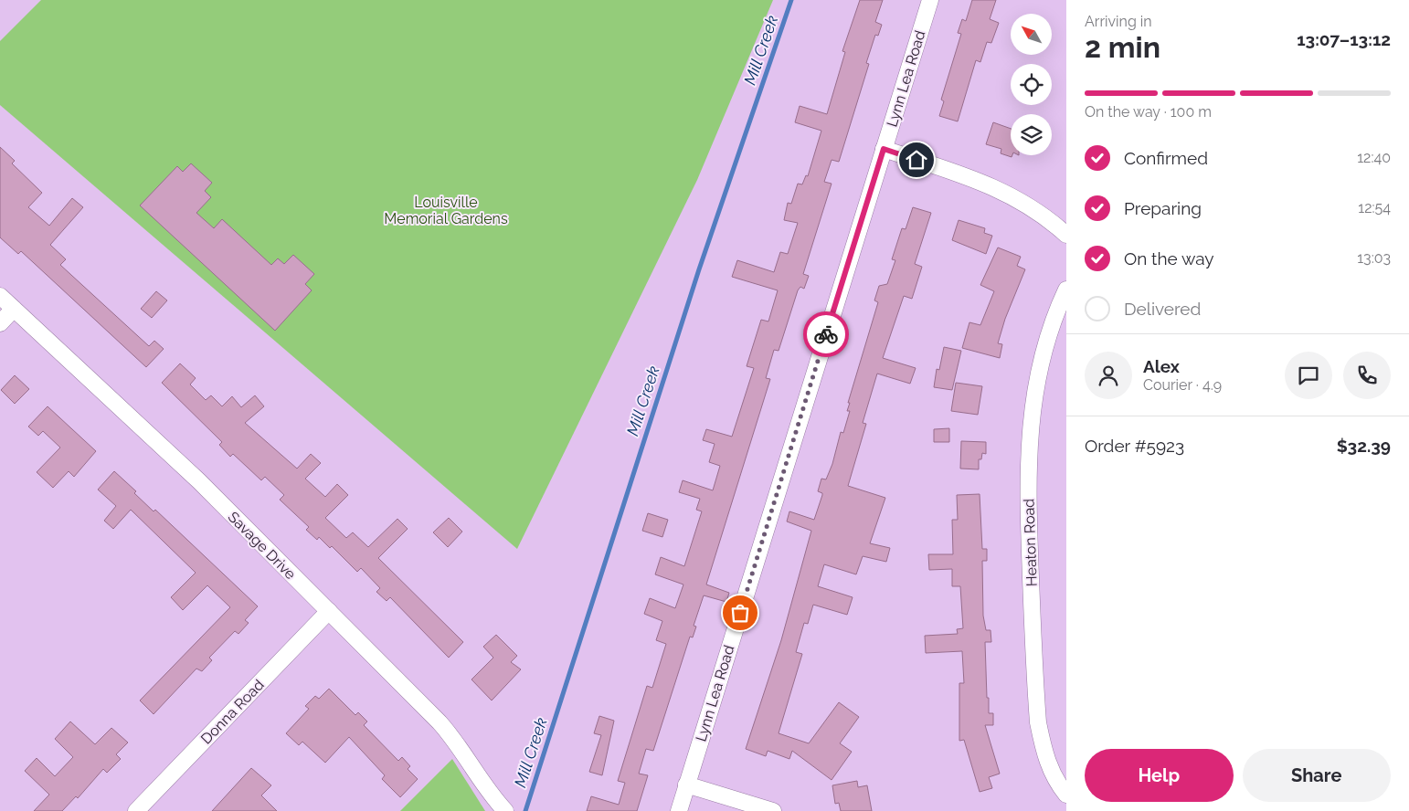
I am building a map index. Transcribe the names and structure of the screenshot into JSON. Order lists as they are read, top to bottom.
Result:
{
  "streets": {
    "street": [
      "Lynn Lea Road",
      "Heaton Road",
      "Savage Drive",
      "Donna Road"
    ]
  },
  "crossings": [
    ["Savage Drive", "Donna Road"]
  ],
  "water": ["Mill Creek"],
  "parks": ["Louisville Memorial Gardens"],
  "north": "top left",
  "page": {
    "heading": ["2 min", "Arriving in", "13:07–13:12"],
    "panel": [
      "Alex",
      "Courier · 4.9",
      "Order #5923",
      "$32.39"
    ],
    "bar": "On the way · 100 m",
    "list": [
      ["Confirmed", "12:40"],
      ["Preparing", "12:54"],
      ["On the way", "13:03"],
      "Delivered"
    ],
    "buttons": ["Help", "Share"]
  }
}
